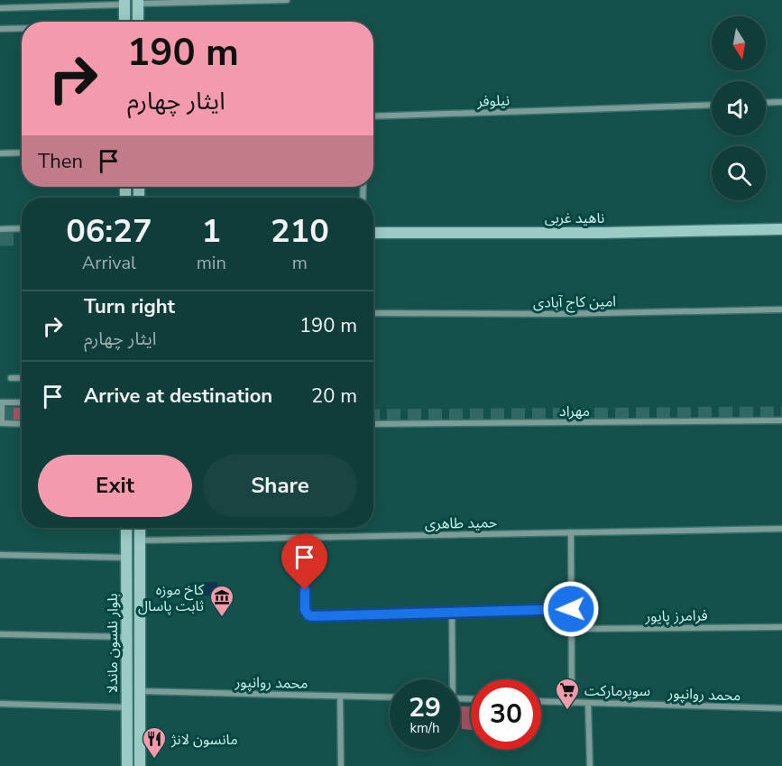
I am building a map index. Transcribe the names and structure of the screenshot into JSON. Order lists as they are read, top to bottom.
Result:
{
  "streets": {
    "main road": ["ناهید غربی", "بلوار نلسون ماندلا"],
    "street": [
      "نیلوفر",
      "امین کاج آبادی",
      "مهراد",
      "حمید طاهری",
      "فرامرز پایور",
      "محمد روانپور"
    ]
  },
  "crossings": [
    ["حمید طاهری", "بلوار نلسون ماندلا"],
    ["بلوار نلسون ماندلا", "محمد روانپور"]
  ],
  "places": {
    "museum": ["کاخ موزه ثابت پاسال"],
    "supermarket": ["سوپرمارکت"],
    "restaurant": ["مانسون لانژ"]
  },
  "north": "bottom",
  "page": {
    "turn": ["190 m", "ایثار چهارم"],
    "then": "Then",
    "eta": [
      "06:27",
      "Arrival",
      "1",
      "min",
      "210",
      "m"
    ],
    "list": [
      {
        "name": "Turn right",
        "note": "ایثار چهارم",
        "value": "190 m"
      },
      {
        "name": "Arrive at destination",
        "value": "20 m"
      }
    ],
    "buttons": ["Exit", "Share"],
    "speed": "29 km/h",
    "limit": "30"
  }
}
